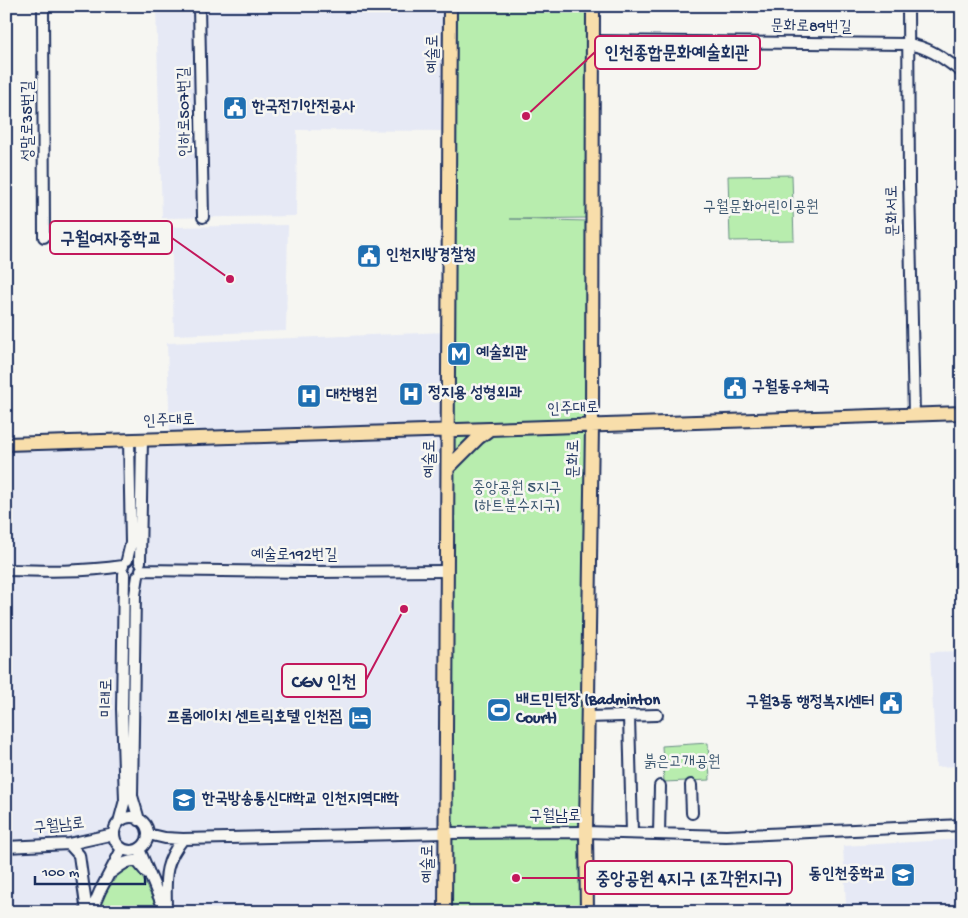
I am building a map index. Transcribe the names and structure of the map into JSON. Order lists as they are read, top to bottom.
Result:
{
  "streets": {
    "main road": ["예술로", "인주대로", "문화로"],
    "street": [
      "문화로89번길",
      "인하로507번길",
      "성말로35번길",
      "문화서로",
      "예술로192번길",
      "미래로",
      "구월남로"
    ]
  },
  "crossings": [
    ["문화로89번길", "문화서로"],
    ["문화로89번길", "문화로"],
    ["예술로", "인주대로"],
    ["예술로", "예술로192번길"],
    ["예술로", "구월남로"],
    ["문화서로", "인주대로"],
    ["인주대로", "문화로"],
    ["인주대로", "미래로"],
    ["문화로", "구월남로"],
    ["예술로192번길", "미래로"],
    ["미래로", "구월남로"]
  ],
  "parks": ["구월문화어린이공원", "중앙공원 5지구 (하트분수지구)", "붉은고개공원"],
  "places": {
    "public building": [
      "한국전기안전공사",
      "인천지방경찰청",
      "구월동우체국",
      "구월3동 행정복지센터"
    ],
    "other": [
      "인천종합문화예술회관",
      "구월여자중학교",
      "CGV 인천",
      "중앙공원 4지구 (조각원지구)"
    ],
    "metro station": ["예술회관"],
    "hospital": ["정지용 성형외과", "대찬병원"],
    "sports": ["배드민턴장 (Badminton Court)"],
    "hotel": ["프롬에이치 센트릭호텔 인천점"],
    "school or university": ["한국방송통신대학교 인천지역대학", "동인천중학교"]
  },
  "scale_bar": "100 m"
}
